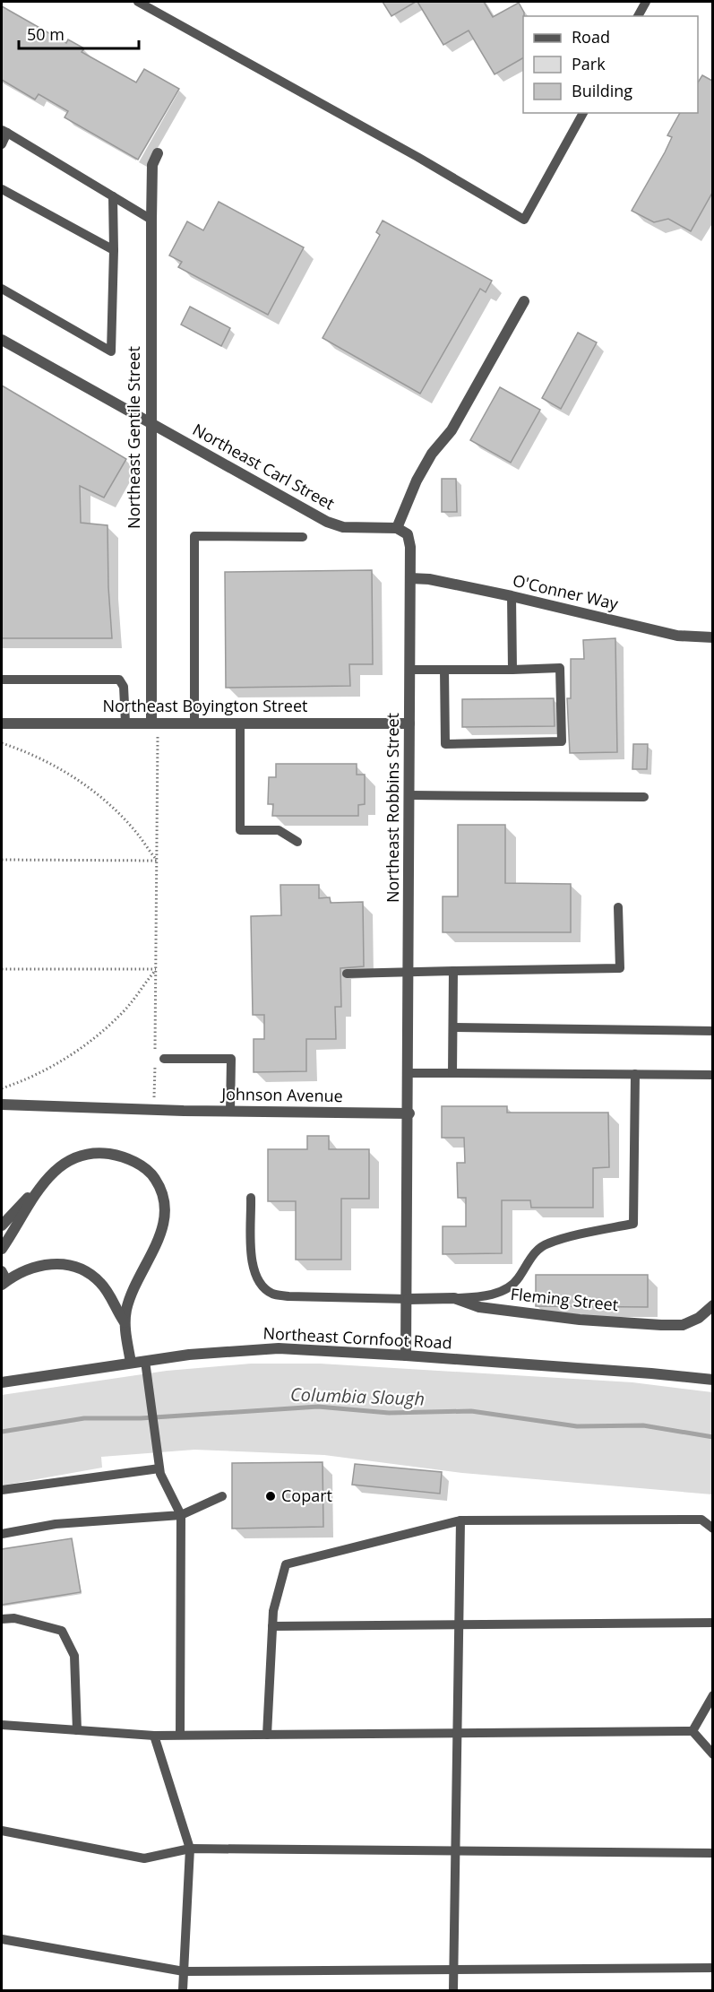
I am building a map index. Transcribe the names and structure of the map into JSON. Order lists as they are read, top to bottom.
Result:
{
  "streets": {
    "street": [
      "Northeast Gentile Street",
      "Northeast Carl Street",
      "O'Conner Way",
      "Northeast Boyington Street",
      "Northeast Robbins Street",
      "Johnson Avenue",
      "Fleming Street",
      "Northeast Cornfoot Road"
    ]
  },
  "crossings": [
    ["Northeast Gentile Street", "Northeast Carl Street"],
    ["Northeast Gentile Street", "Northeast Boyington Street"],
    ["Northeast Carl Street", "Northeast Robbins Street"],
    ["O'Conner Way", "Northeast Robbins Street"],
    ["Northeast Boyington Street", "Northeast Robbins Street"],
    ["Northeast Robbins Street", "Johnson Avenue"],
    ["Northeast Robbins Street", "Fleming Street"],
    ["Northeast Robbins Street", "Northeast Cornfoot Road"]
  ],
  "water": ["Columbia Slough"],
  "places": ["Copart"],
  "legend": ["Road", "Park", "Building"],
  "scale_bar": "50 m"
}
